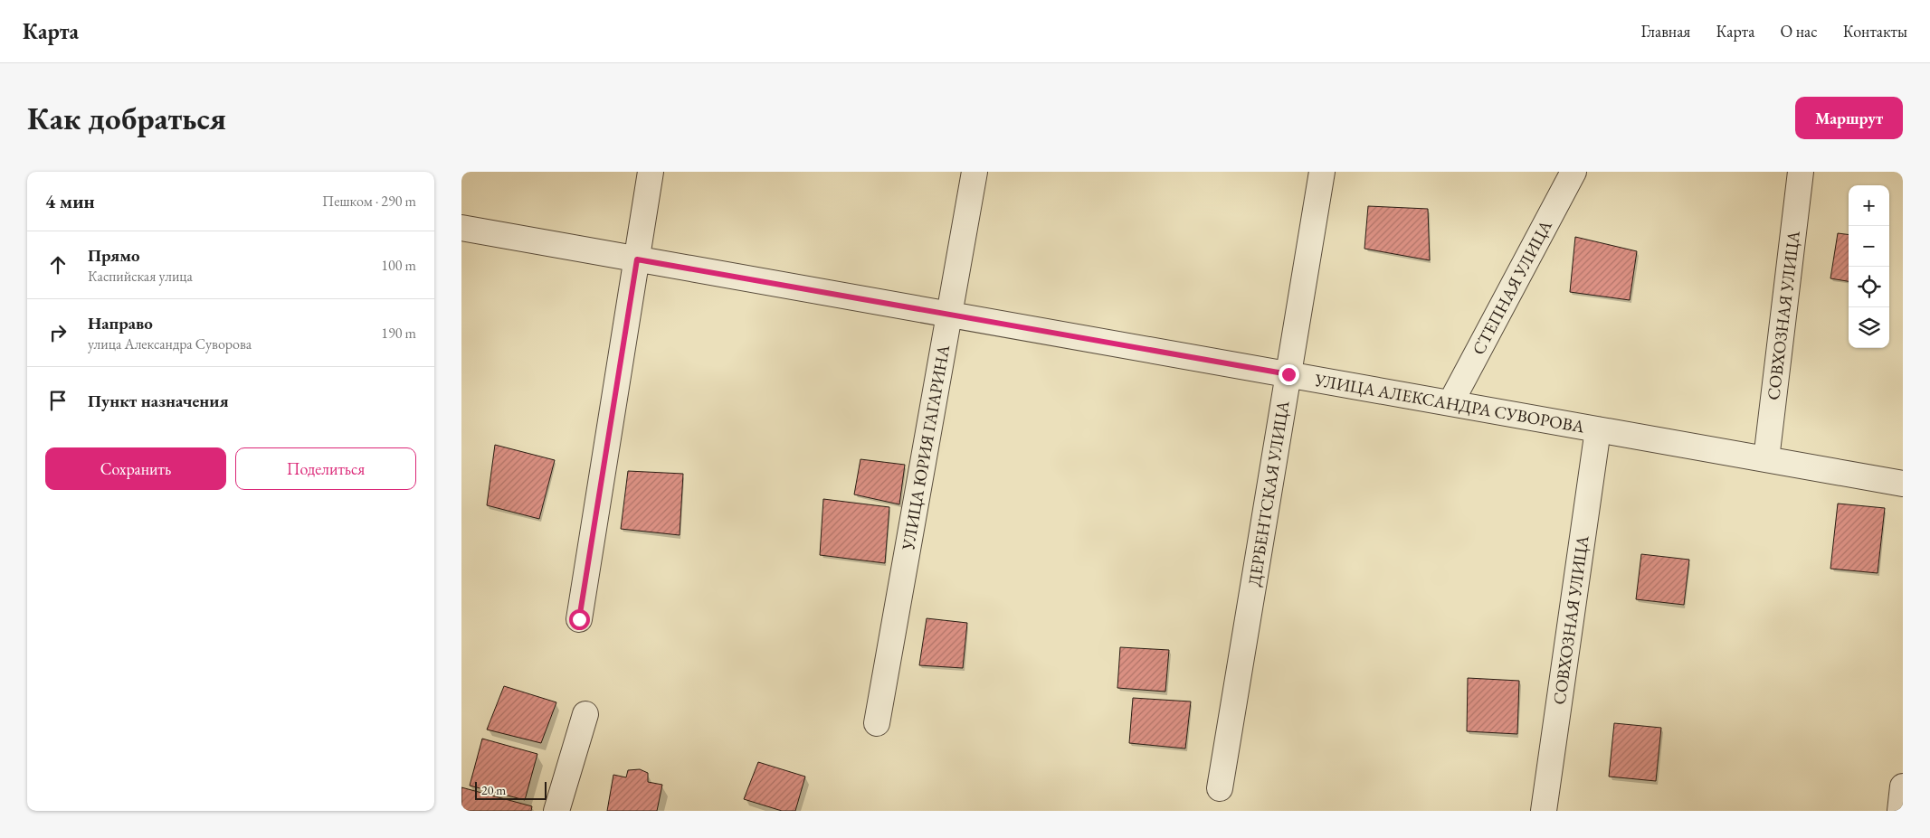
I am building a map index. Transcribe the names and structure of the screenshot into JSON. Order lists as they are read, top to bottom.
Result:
{
  "streets": {
    "street": [
      "СТЕПНАЯ УЛИЦА",
      "СОВХОЗНАЯ УЛИЦА",
      "УЛИЦА АЛЕКСАНДРА СУВОРОВА",
      "УЛИЦА ЮРИЯ ГАГАРИНА",
      "ДЕРБЕНТСКАЯ УЛИЦА"
    ]
  },
  "crossings": [
    ["СТЕПНАЯ УЛИЦА", "УЛИЦА АЛЕКСАНДРА СУВОРОВА"],
    ["СОВХОЗНАЯ УЛИЦА", "УЛИЦА АЛЕКСАНДРА СУВОРОВА"],
    ["УЛИЦА АЛЕКСАНДРА СУВОРОВА", "УЛИЦА ЮРИЯ ГАГАРИНА"],
    ["УЛИЦА АЛЕКСАНДРА СУВОРОВА", "ДЕРБЕНТСКАЯ УЛИЦА"]
  ],
  "scale_bar": "20 m",
  "page": {
    "header": "Карта",
    "nav": [
      "Главная",
      "Карта",
      "О нас",
      "Контакты"
    ],
    "buttons": [
      "Маршрут",
      ["Сохранить", "Поделиться"]
    ],
    "title": "Как добраться",
    "heading": ["4 мин", "Пешком · 290 m"],
    "map_buttons": ["+", "−"],
    "list": [
      ["Прямо", "Каспийская улица", "100 m"],
      ["Направо", "улица Александра Суворова", "190 m"],
      "Пункт назначения"
    ],
    "scale": "20 m"
  }
}
